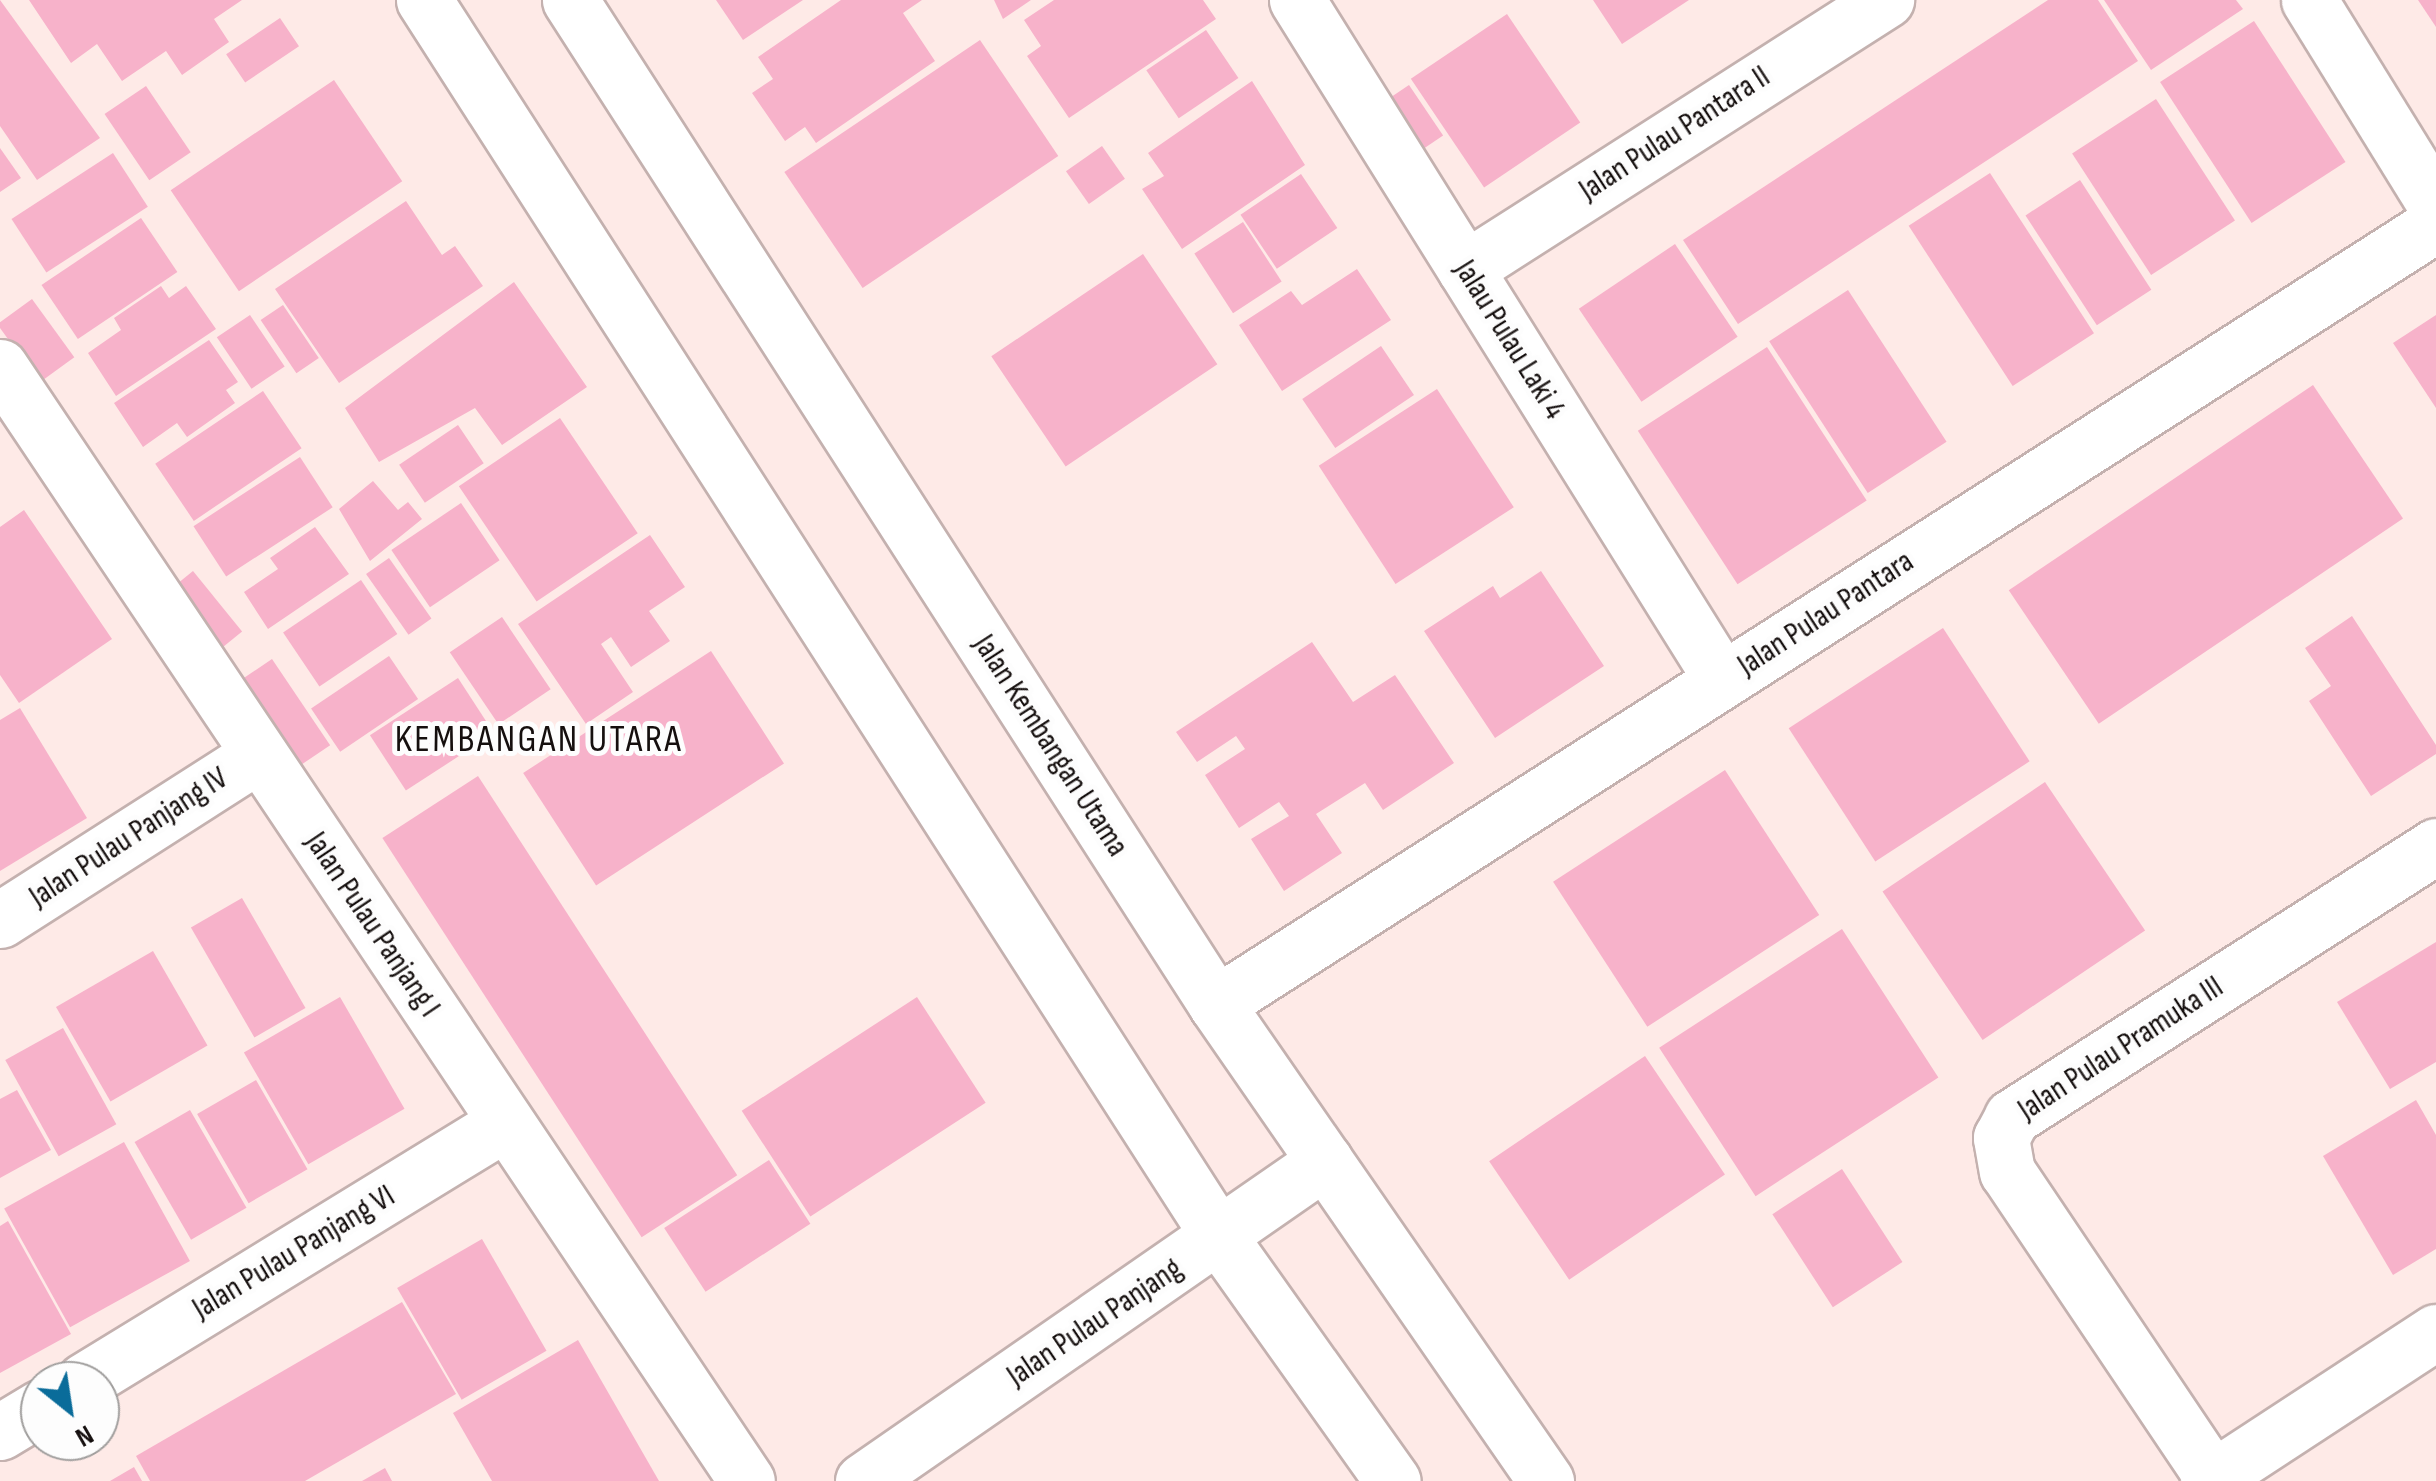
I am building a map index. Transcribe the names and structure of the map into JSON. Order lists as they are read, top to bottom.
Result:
{
  "streets": {
    "street": [
      "Jalan Pulau Pantara II",
      "Jalau Pulau Laki 4",
      "Jalan Pulau Pantara",
      "Jalan Kembangan Utama",
      "Jalan Pulau Panjang IV",
      "Jalan Pulau Panjang I",
      "Jalan Pulau Pramuka III",
      "Jalan Pulau Panjang VI",
      "Jalan Pulau Panjang"
    ]
  },
  "crossings": [
    ["Jalan Pulau Pantara II", "Jalau Pulau Laki 4"],
    ["Jalau Pulau Laki 4", "Jalan Pulau Pantara"],
    ["Jalan Pulau Pantara", "Jalan Kembangan Utama"],
    ["Jalan Kembangan Utama", "Jalan Pulau Panjang"],
    ["Jalan Pulau Panjang IV", "Jalan Pulau Panjang I"],
    ["Jalan Pulau Panjang I", "Jalan Pulau Panjang VI"]
  ],
  "districts": ["KEMBANGAN UTARA"],
  "north": "bottom right"
}
